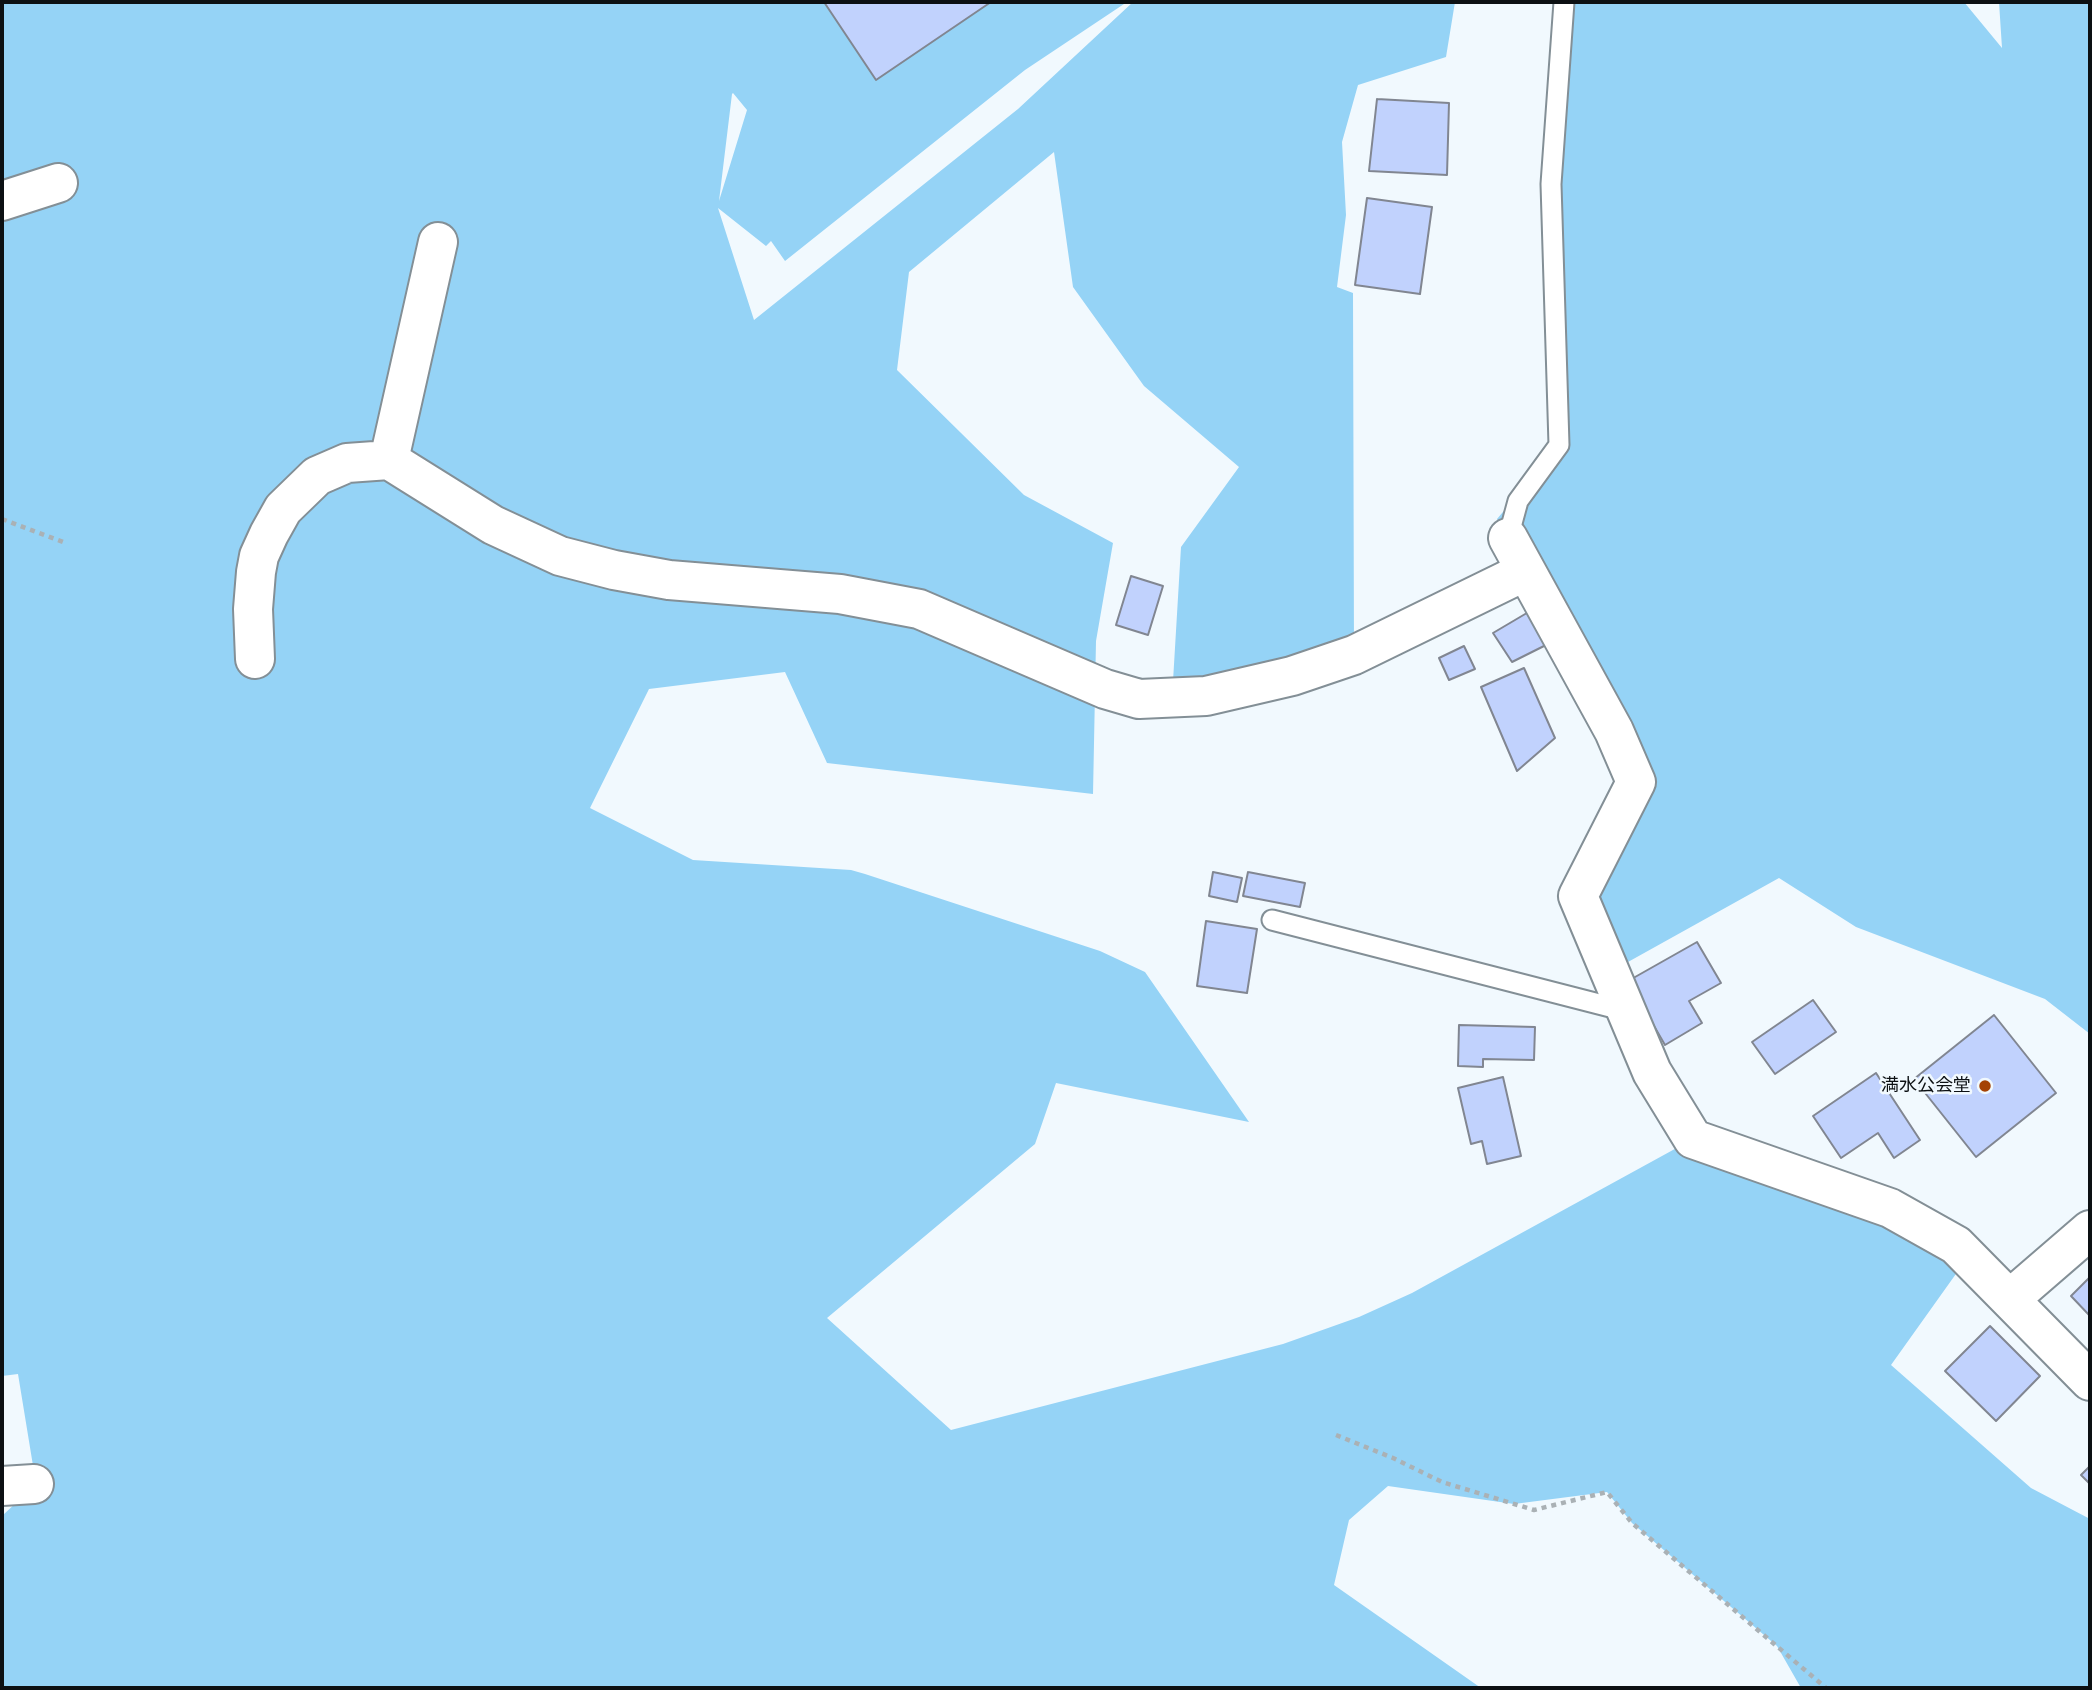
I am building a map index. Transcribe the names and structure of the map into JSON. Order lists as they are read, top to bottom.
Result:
{
  "places": ["満水公会堂"]
}
